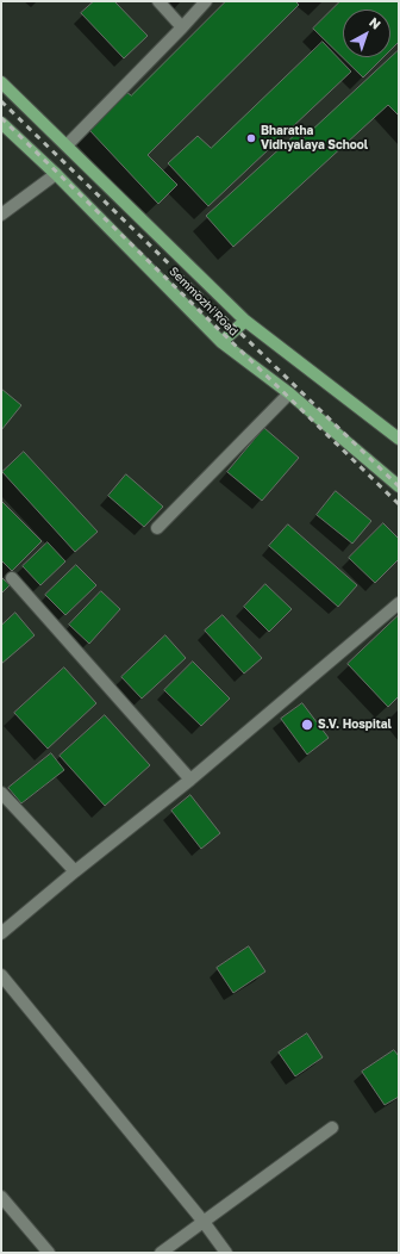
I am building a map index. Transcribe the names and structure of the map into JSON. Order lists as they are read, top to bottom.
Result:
{
  "streets": {
    "main road": ["Semmozhi Road"]
  },
  "places": ["Bharatha Vidhyalaya School", "S.V. Hospital"],
  "north": "top right"
}
